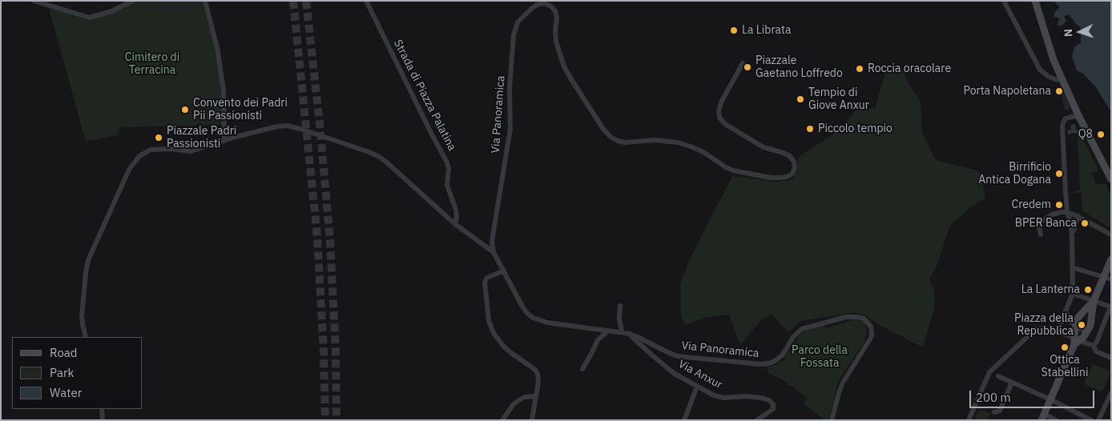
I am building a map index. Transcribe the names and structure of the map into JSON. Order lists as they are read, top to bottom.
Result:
{
  "streets": {
    "street": ["Strada di Piazza Palatina", "Via Panoramica", "Via Anxur"]
  },
  "crossings": [
    ["Via Panoramica", "Via Anxur"]
  ],
  "parks": ["Cimitero di Terracina", "Parco della Fossata"],
  "places": [
    "La Librata",
    "Piazzale Gaetano Loffredo",
    "Roccia oracolare",
    "Porta Napoletana",
    "Tempio di Giove Anxur",
    "Convento dei Padri Pii Passionisti",
    "Piccolo tempio",
    "Q8",
    "Piazzale Padri Passionisti",
    "Birrificio Antica Dogana",
    "Credem",
    "BPER Banca",
    "La Lanterna",
    "Piazza della Repubblica",
    "Ottica Stabellini"
  ],
  "legend": ["Road", "Park", "Water"],
  "scale_bar": "200 m",
  "north": "left"
}
